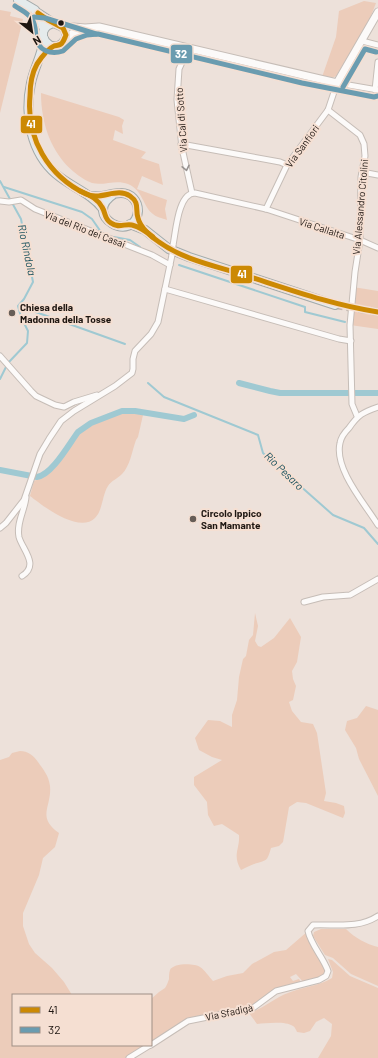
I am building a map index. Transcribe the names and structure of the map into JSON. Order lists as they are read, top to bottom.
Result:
{
  "streets": {
    "street": [
      "Via Cal di Sotto",
      "Via Sanfiori",
      "Via Alessandro Citolini",
      "Via Callalta",
      "Via del Rio dei Casai",
      "Via Sfadigà"
    ]
  },
  "crossings": [
    ["Via Cal di Sotto", "Via Callalta"],
    ["Via Sanfiori", "Via Alessandro Citolini"],
    ["Via Sanfiori", "Via Callalta"],
    ["Via Alessandro Citolini", "Via Callalta"]
  ],
  "water": ["Rio Rindola", "Rio Pesaro"],
  "places": ["Chiesa della Madonna della Tosse", "Circolo Ippico San Mamante"],
  "lines": ["transit line 32", "transit line 41"],
  "legend": ["41", "32"],
  "north": "bottom right"
}
